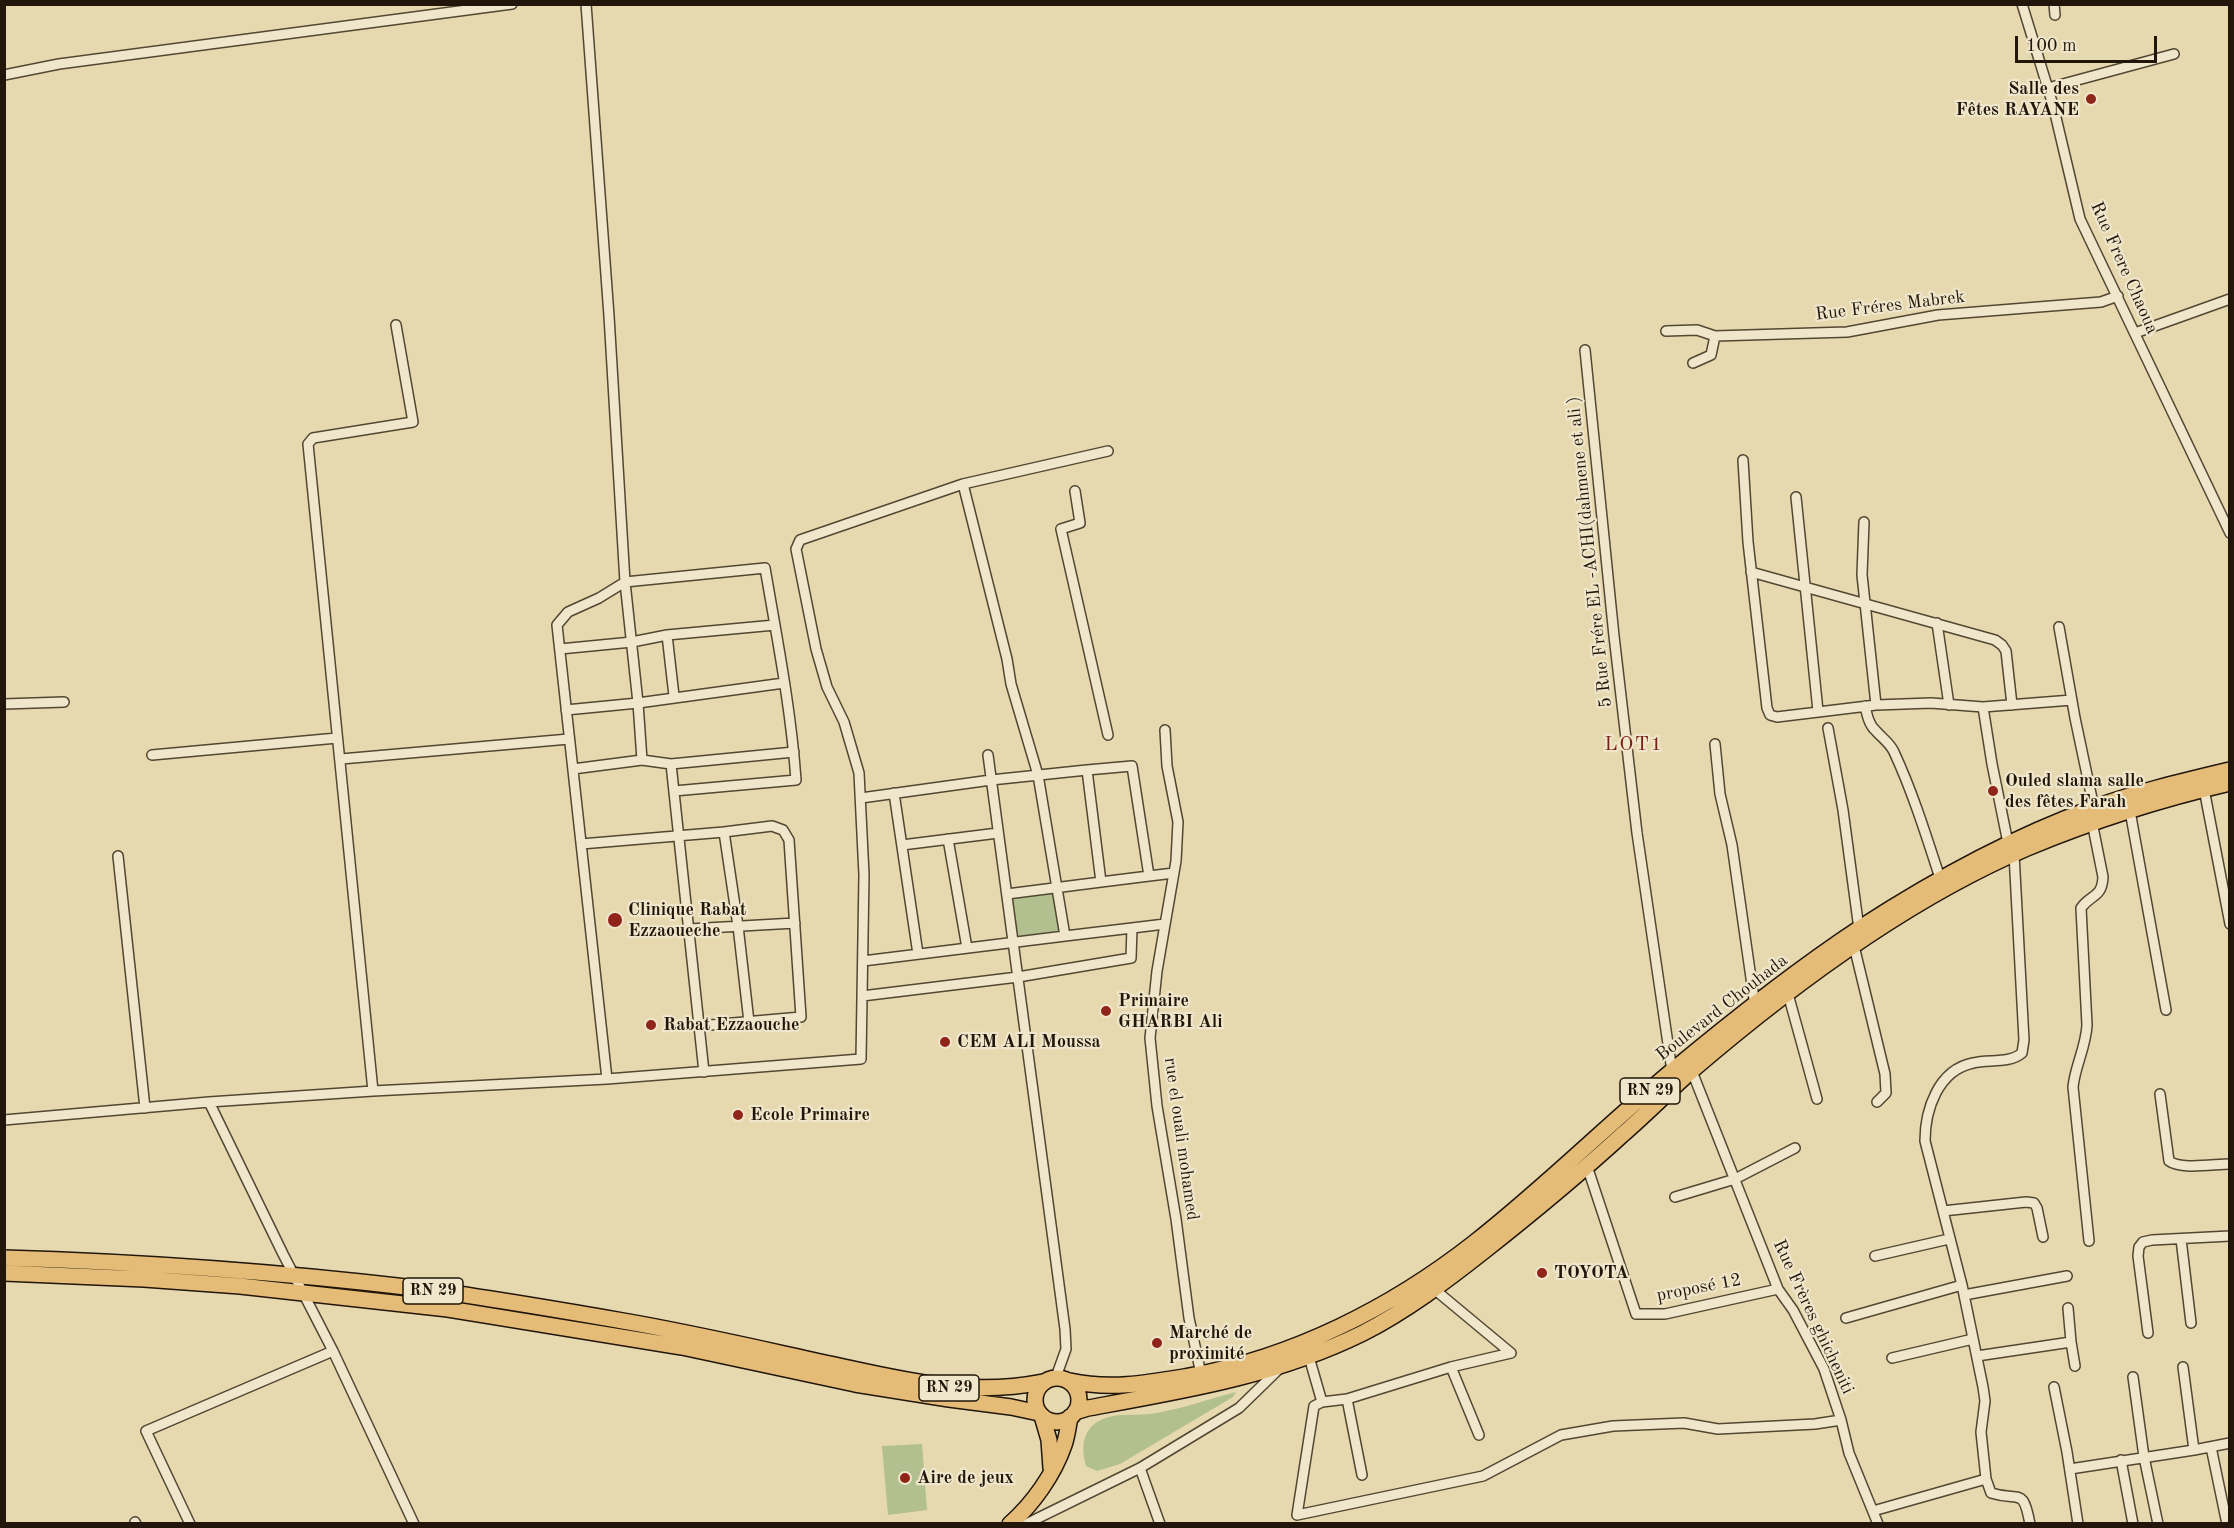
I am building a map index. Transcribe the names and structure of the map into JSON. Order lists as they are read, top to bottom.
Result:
{
  "streets": {
    "main road": ["Boulevard Chouhada", "RN 29"],
    "street": [
      "Rue Frere Chaoua",
      "Rue Fréres Mabrek",
      "5 Rue Frére EL -ACHI(dahmene et ali )",
      "rue el ouali mohamed",
      "proposé 12",
      "Rue Frères ghicheniti"
    ]
  },
  "crossings": [
    ["Rue Frere Chaoua", "Rue Fréres Mabrek"],
    ["5 Rue Frére EL -ACHI(dahmene et ali )", "Boulevard Chouhada"],
    ["Boulevard Chouhada", "RN 29"],
    ["Boulevard Chouhada", "rue el ouali mohamed"],
    ["Boulevard Chouhada", "Rue Frères ghicheniti"],
    ["RN 29", "proposé 12"],
    ["RN 29", "Rue Frères ghicheniti"],
    ["proposé 12", "Rue Frères ghicheniti"]
  ],
  "districts": ["LOT1"],
  "places": [
    "Salle des Fêtes RAYANE",
    "Ouled slama salle des fêtes Farah",
    "Clinique Rabat Ezzaoueche",
    "Primaire GHARBI Ali",
    "Rabat Ezzaouche",
    "CEM ALI Moussa",
    "Ecole Primaire",
    "TOYOTA",
    "Marché de proximité",
    "Aire de jeux"
  ],
  "scale_bar": "100 m"
}
